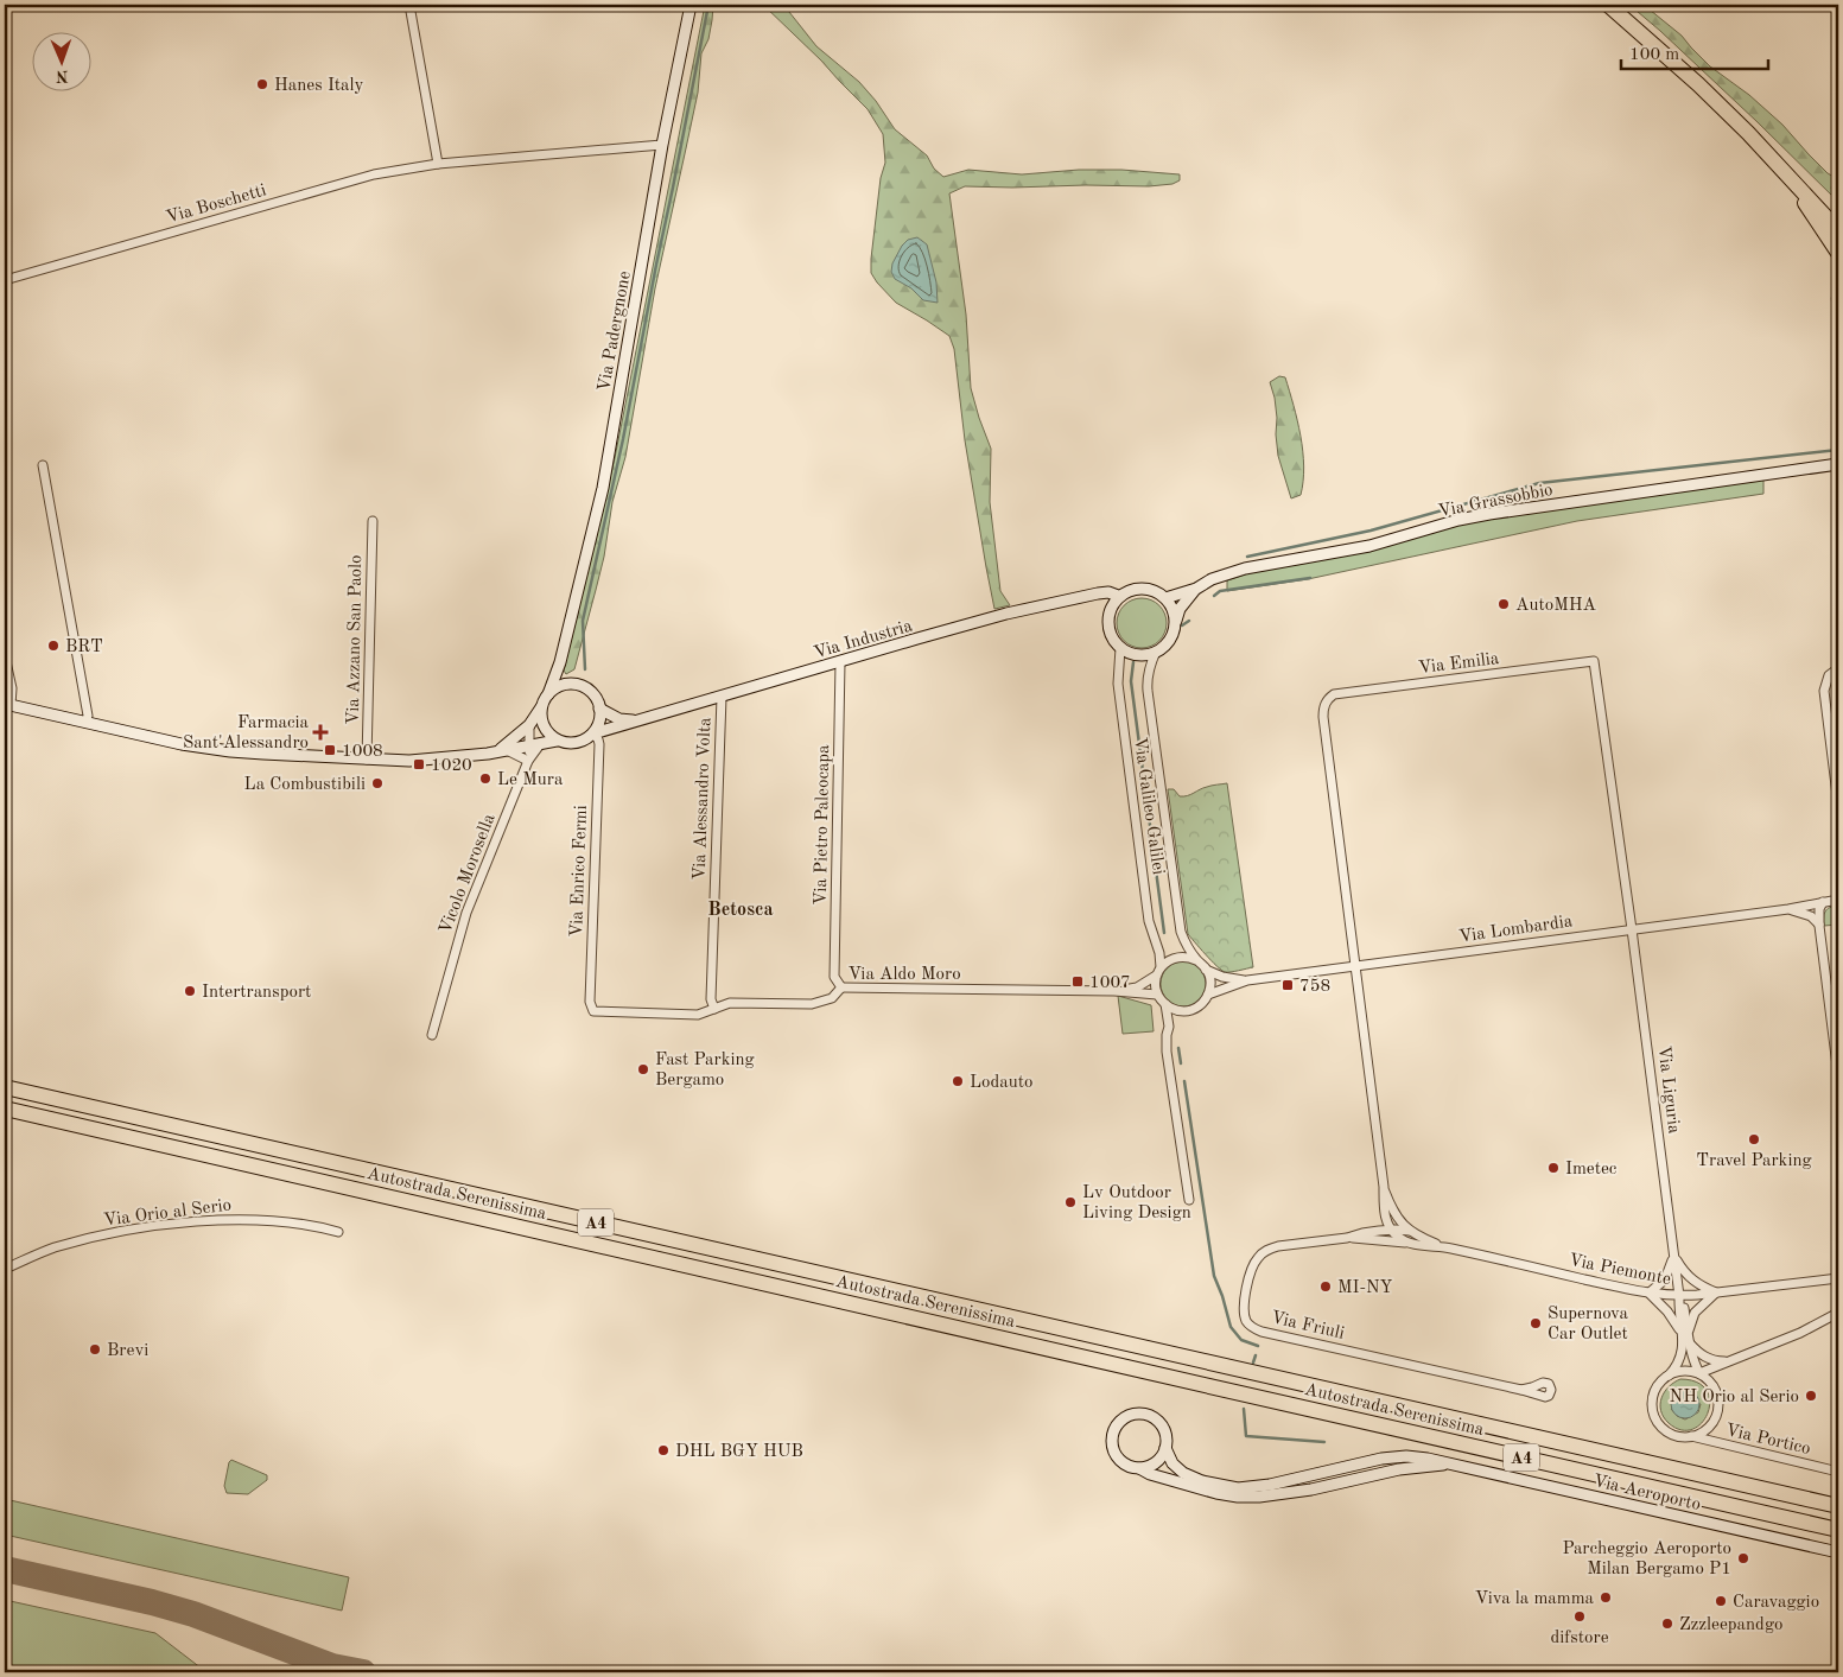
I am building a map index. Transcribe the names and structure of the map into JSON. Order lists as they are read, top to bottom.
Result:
{
  "streets": {
    "highway": ["Autostrada Serenissima", "A4"],
    "street": [
      "Via Boschetti",
      "Via Padergnone",
      "Via Grassobbio",
      "Via Industria",
      "Via Azzano San Paolo",
      "Via Emilia",
      "Via Alessandro Volta",
      "Via Galileo Galilei",
      "Via Pietro Paleocapa",
      "Via Enrico Fermi",
      "Vicolo Morosella",
      "Via Lombardia",
      "Via Aldo Moro",
      "Via Liguria",
      "Via Orio al Serio",
      "Via Piemonte",
      "Via Friuli",
      "Via Portico",
      "Via Aeroporto"
    ]
  },
  "crossings": [
    ["Via Boschetti", "Via Padergnone"],
    ["Via Padergnone", "Via Industria"],
    ["Via Padergnone", "Via Enrico Fermi"],
    ["Via Grassobbio", "Via Industria"],
    ["Via Grassobbio", "Via Galileo Galilei"],
    ["Via Industria", "Via Alessandro Volta"],
    ["Via Industria", "Via Galileo Galilei"],
    ["Via Industria", "Via Pietro Paleocapa"],
    ["Via Industria", "Via Enrico Fermi"],
    ["Via Emilia", "Via Lombardia"],
    ["Via Emilia", "Via Liguria"],
    ["Via Emilia", "Via Piemonte"],
    ["Via Alessandro Volta", "Via Aldo Moro"],
    ["Via Galileo Galilei", "Via Lombardia"],
    ["Via Galileo Galilei", "Via Aldo Moro"],
    ["Via Pietro Paleocapa", "Via Aldo Moro"],
    ["Via Enrico Fermi", "Via Aldo Moro"],
    ["Via Lombardia", "Via Aldo Moro"],
    ["Via Lombardia", "Via Liguria"],
    ["Via Lombardia", "Via Piemonte"],
    ["Via Liguria", "Via Piemonte"],
    ["Via Liguria", "Via Portico"],
    ["Via Piemonte", "Via Friuli"]
  ],
  "districts": ["Betosca"],
  "places": {
    "other": [
      "Hanes Italy",
      "AutoMHA",
      "BRT",
      "Le Mura",
      "La Combustibili",
      "Intertransport",
      "Fast Parking Bergamo",
      "Lodauto",
      "Travel Parking",
      "Imetec",
      "Lv Outdoor Living Design",
      "MI-NY",
      "Supernova Car Outlet",
      "Brevi",
      "NH Orio al Serio",
      "DHL BGY HUB",
      "Parcheggio Aeroporto Milan Bergamo P1",
      "Viva la mamma",
      "Caravaggio",
      "difstore",
      "Zzzleepandgo"
    ],
    "health": ["Farmacia Sant'Alessandro"],
    "transit": [
      "1008",
      "1020",
      "1007",
      "758"
    ]
  },
  "scale_bar": "100 m",
  "north": "bottom"
}
